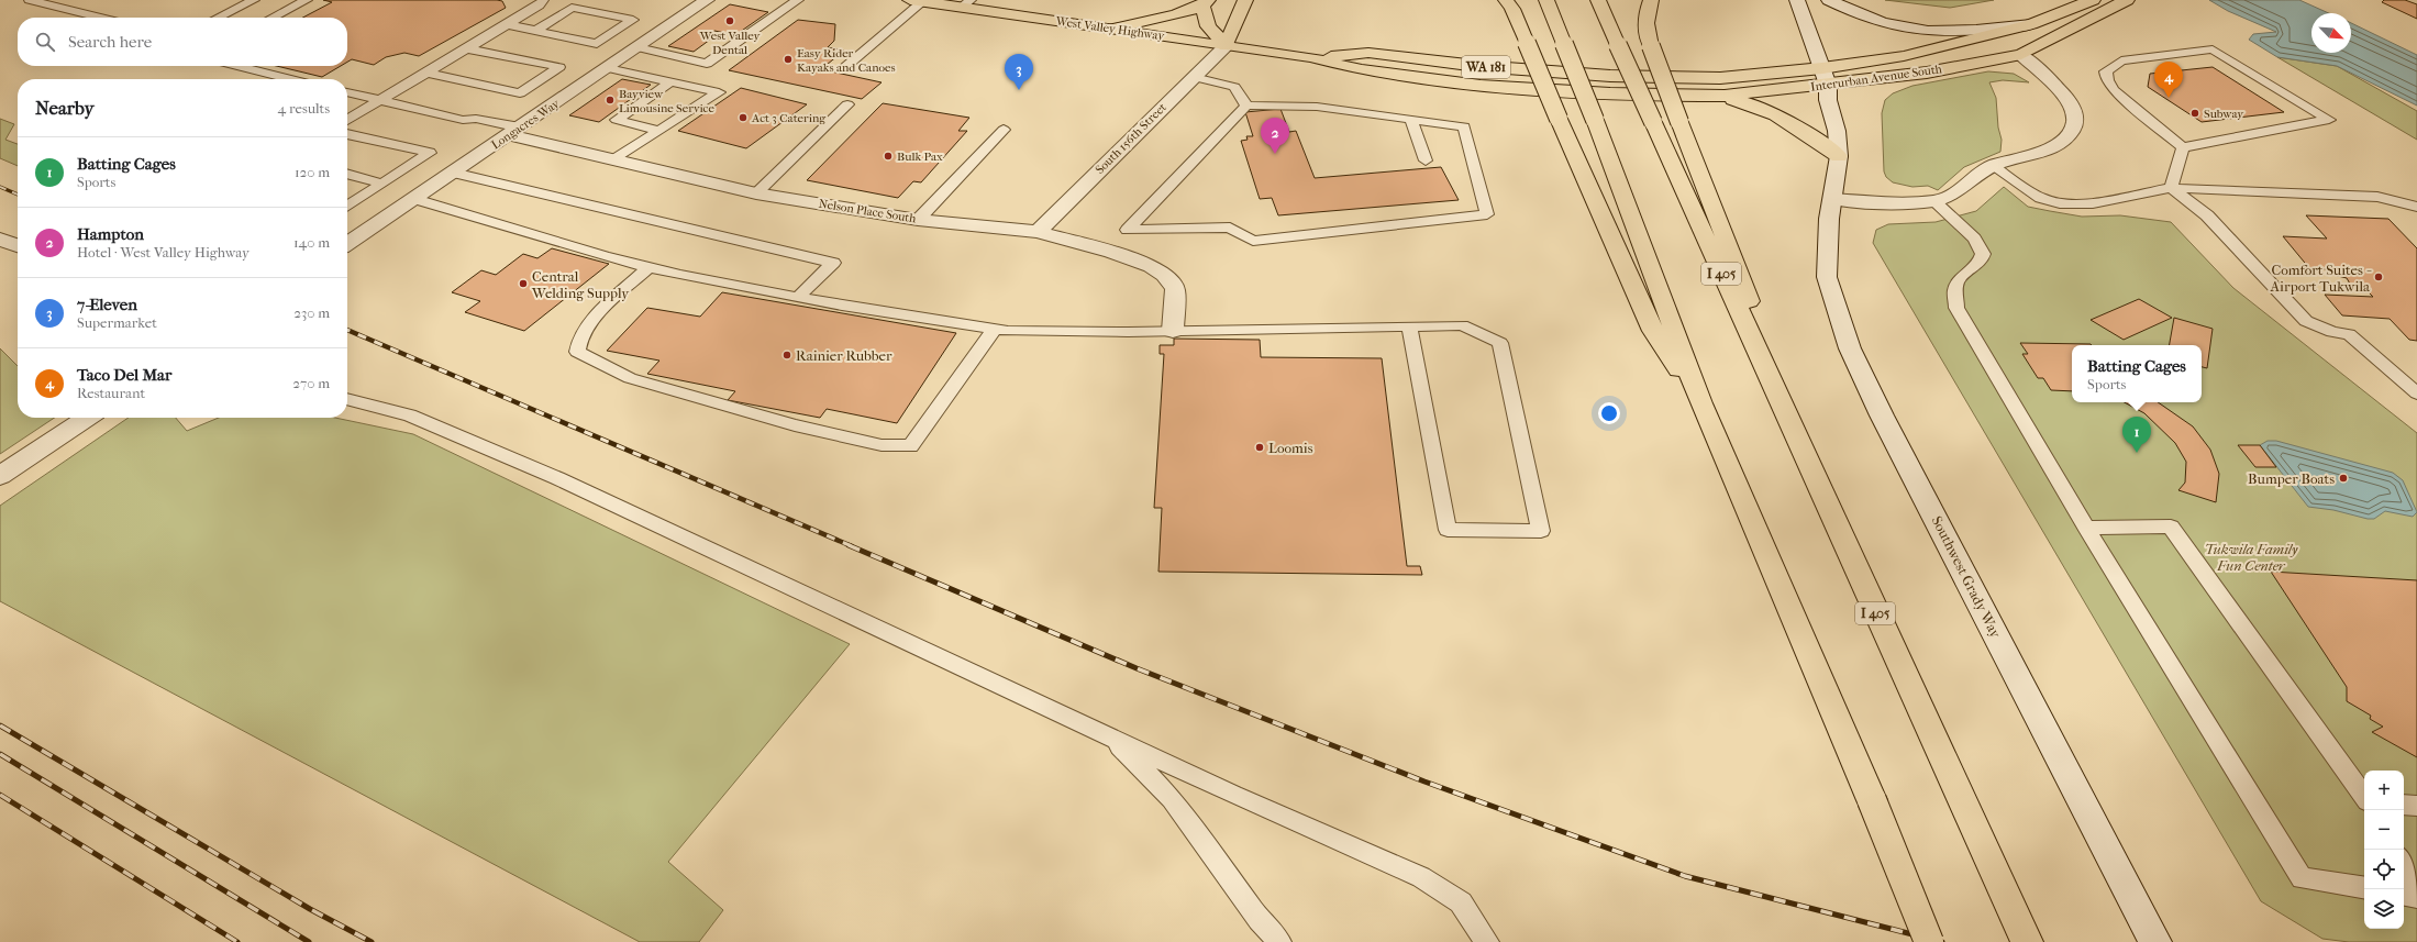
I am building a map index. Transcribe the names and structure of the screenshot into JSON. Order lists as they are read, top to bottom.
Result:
{
  "streets": {
    "main road": [
      "West Valley Highway",
      "WA 181",
      "Interurban Avenue South",
      "I 405"
    ],
    "street": [
      "Longacres Way",
      "South 156th Street",
      "Nelson Place South",
      "Southwest Grady Way"
    ]
  },
  "crossings": [
    ["West Valley Highway", "Interurban Avenue South"],
    ["West Valley Highway", "South 156th Street"],
    ["Interurban Avenue South", "Southwest Grady Way"],
    ["Longacres Way", "Nelson Place South"],
    ["South 156th Street", "Nelson Place South"]
  ],
  "parks": ["Tukwila Family Fun Center"],
  "places": [
    "West Valley Dental",
    "Easy Rider Kayaks and Canoes",
    "Bayview Limousine Service",
    "Subway",
    "Act 3 Catering",
    "Bulk Pax",
    "Comfort Suites - Airport Tukwila",
    "Central Welding Supply",
    "Rainier Rubber",
    "Loomis",
    "Bumper Boats"
  ],
  "north": "bottom right",
  "page": {
    "search": "Search here",
    "pins": [
      "3",
      "4",
      "2",
      "1"
    ],
    "heading": ["Nearby", "4 results"],
    "list": [
      {
        "mark": "1",
        "name": "Batting Cages",
        "note": "Sports",
        "value": "120 m"
      },
      {
        "mark": "2",
        "name": "Hampton",
        "note": "Hotel · West Valley Highway",
        "value": "140 m"
      },
      {
        "mark": "3",
        "name": "7-Eleven",
        "note": "Supermarket",
        "value": "230 m"
      },
      {
        "mark": "4",
        "name": "Taco Del Mar",
        "note": "Restaurant",
        "value": "270 m"
      }
    ],
    "popup": ["Batting Cages", "Sports"],
    "map_buttons": ["+", "−"]
  }
}
